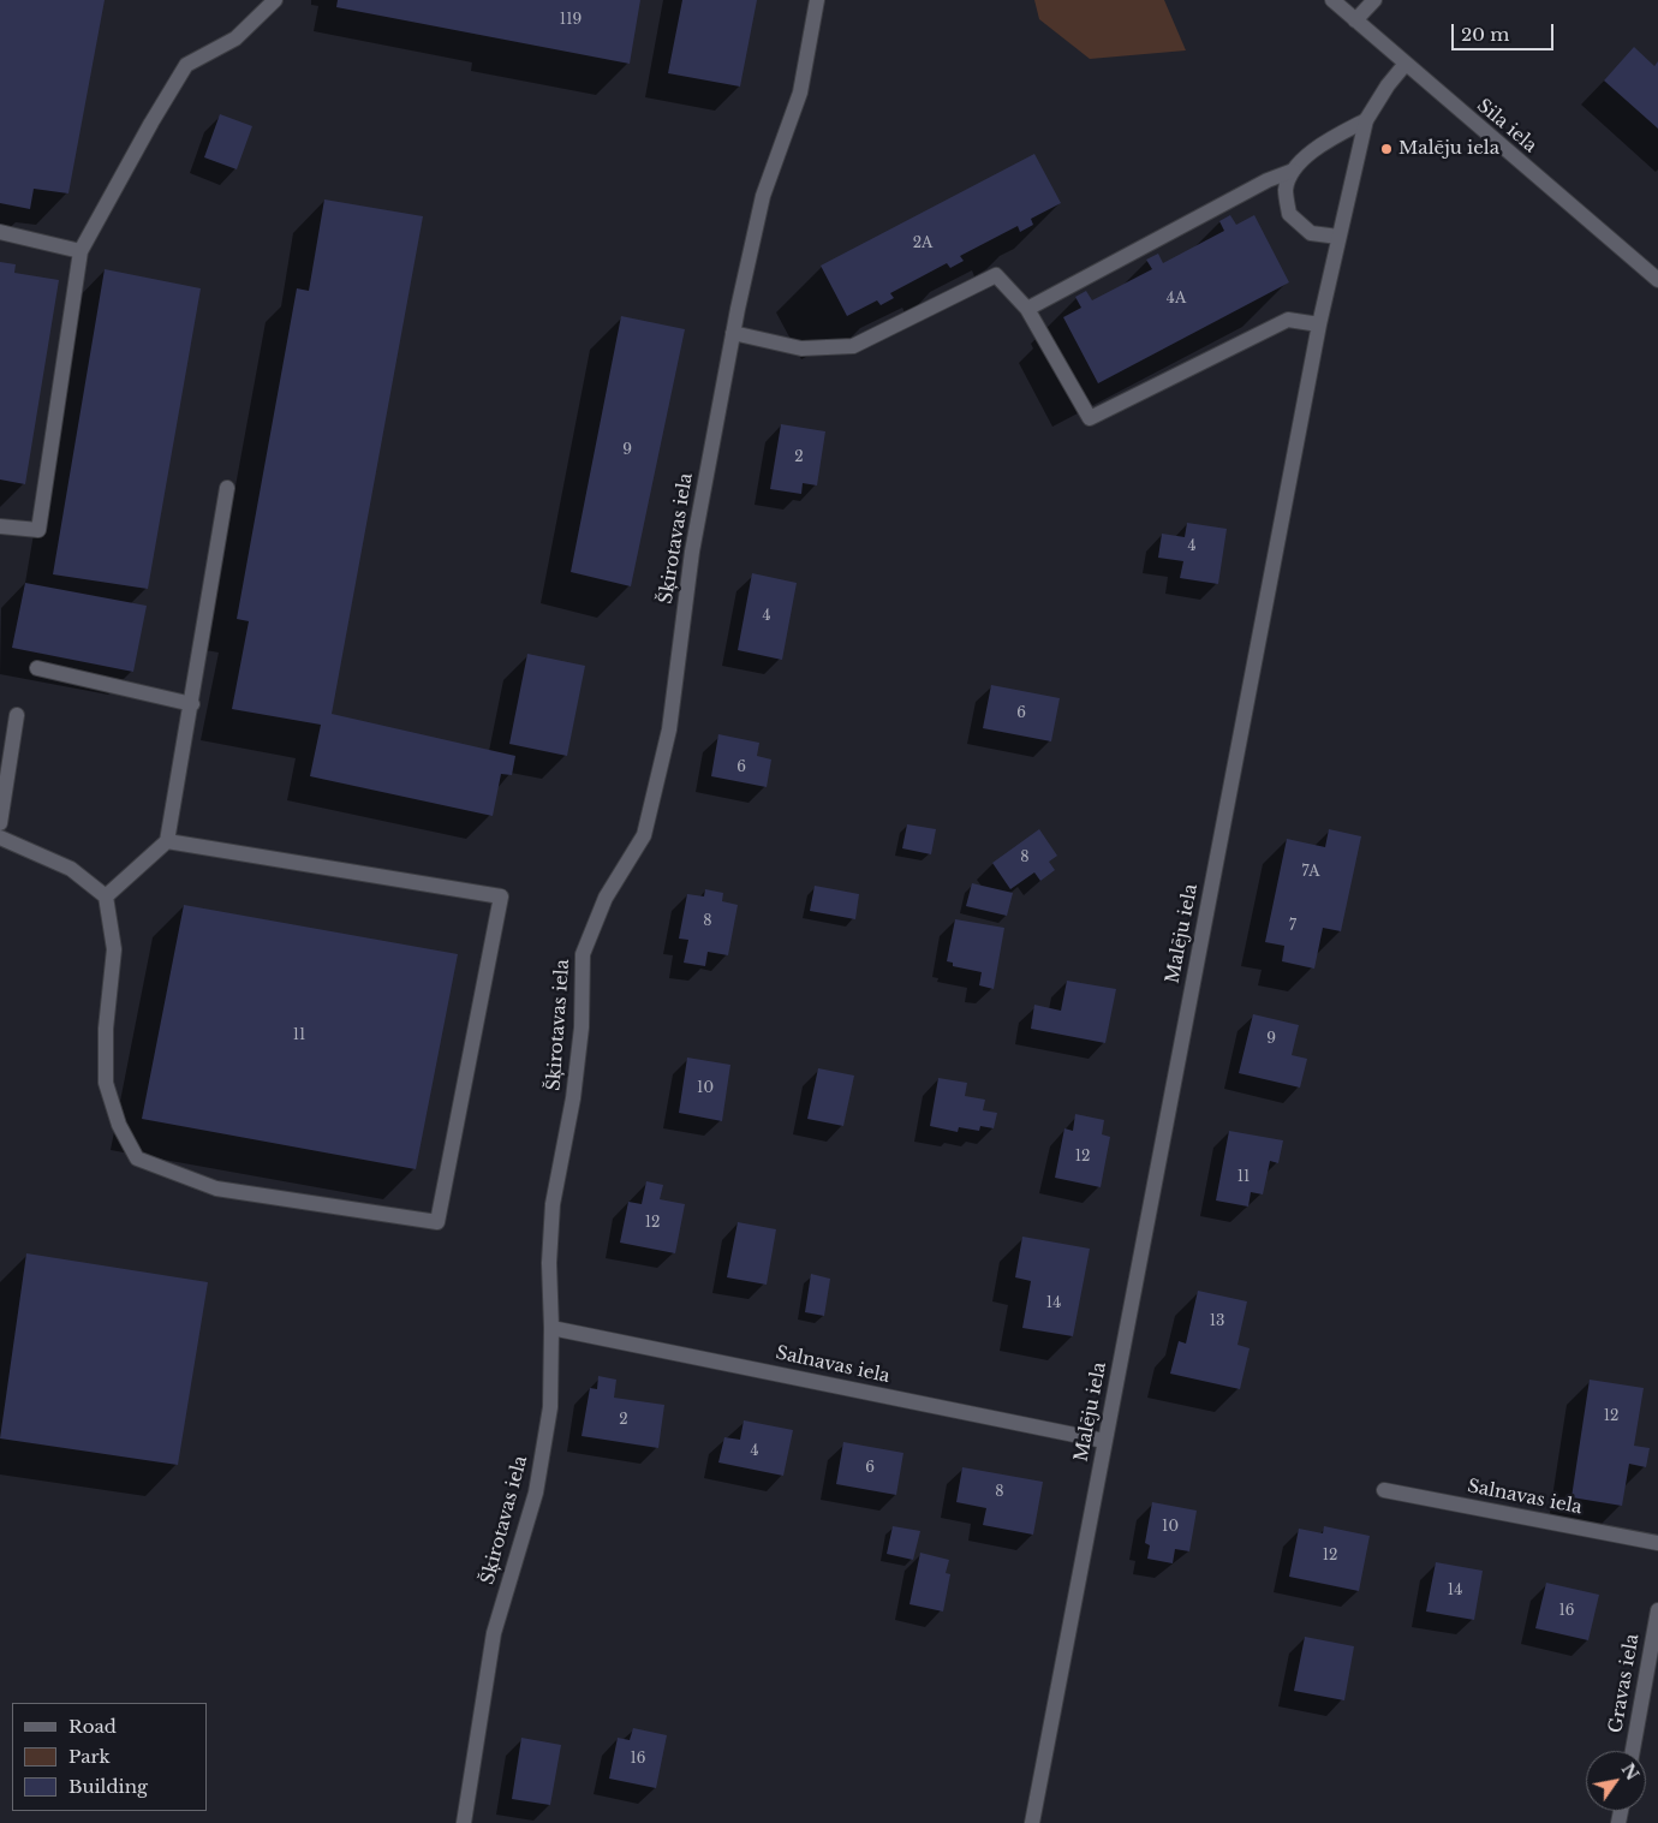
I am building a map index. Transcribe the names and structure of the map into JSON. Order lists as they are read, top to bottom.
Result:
{
  "streets": {
    "street": [
      "Sila iela",
      "Šķirotavas iela",
      "Malēju iela",
      "Salnavas iela",
      "Gravas iela"
    ]
  },
  "crossings": [
    ["Sila iela", "Malēju iela"],
    ["Šķirotavas iela", "Salnavas iela"],
    ["Malēju iela", "Salnavas iela"]
  ],
  "places": ["Malēju iela"],
  "house_numbers": [
    "119",
    "2A",
    "4A",
    "9",
    "2",
    "4",
    "4",
    "6",
    "6",
    "8",
    "7A",
    "8",
    "7",
    "11",
    "9",
    "10",
    "12",
    "11",
    "12",
    "14",
    "13",
    "12",
    "2",
    "4",
    "6",
    "8",
    "10",
    "12",
    "14",
    "16",
    "16"
  ],
  "legend": ["Road", "Park", "Building"],
  "scale_bar": "20 m",
  "north": "top right"
}
